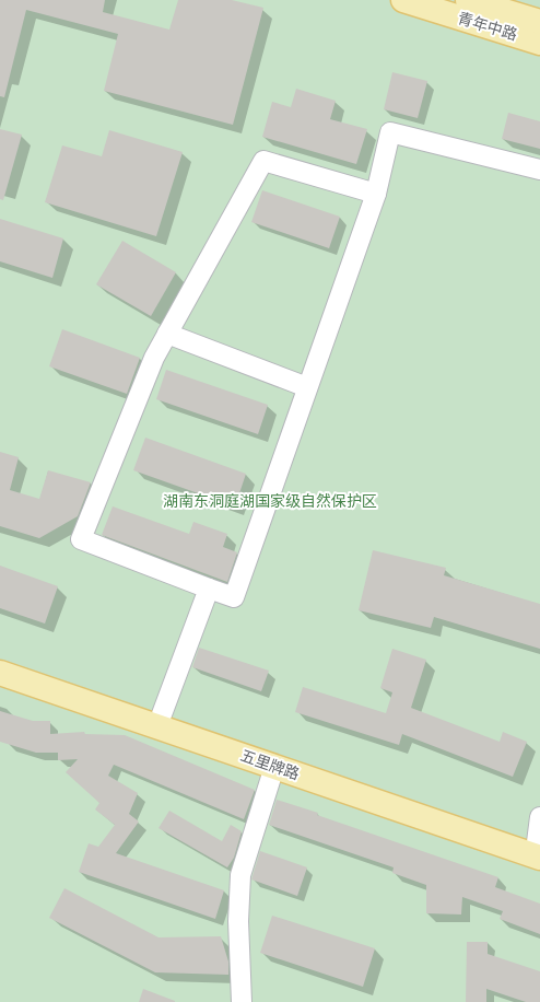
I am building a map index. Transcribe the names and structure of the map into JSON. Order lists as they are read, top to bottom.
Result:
{
  "streets": {
    "main road": ["青年中路", "五里牌路"]
  },
  "parks": ["湖南东洞庭湖国家级自然保护区"]
}
